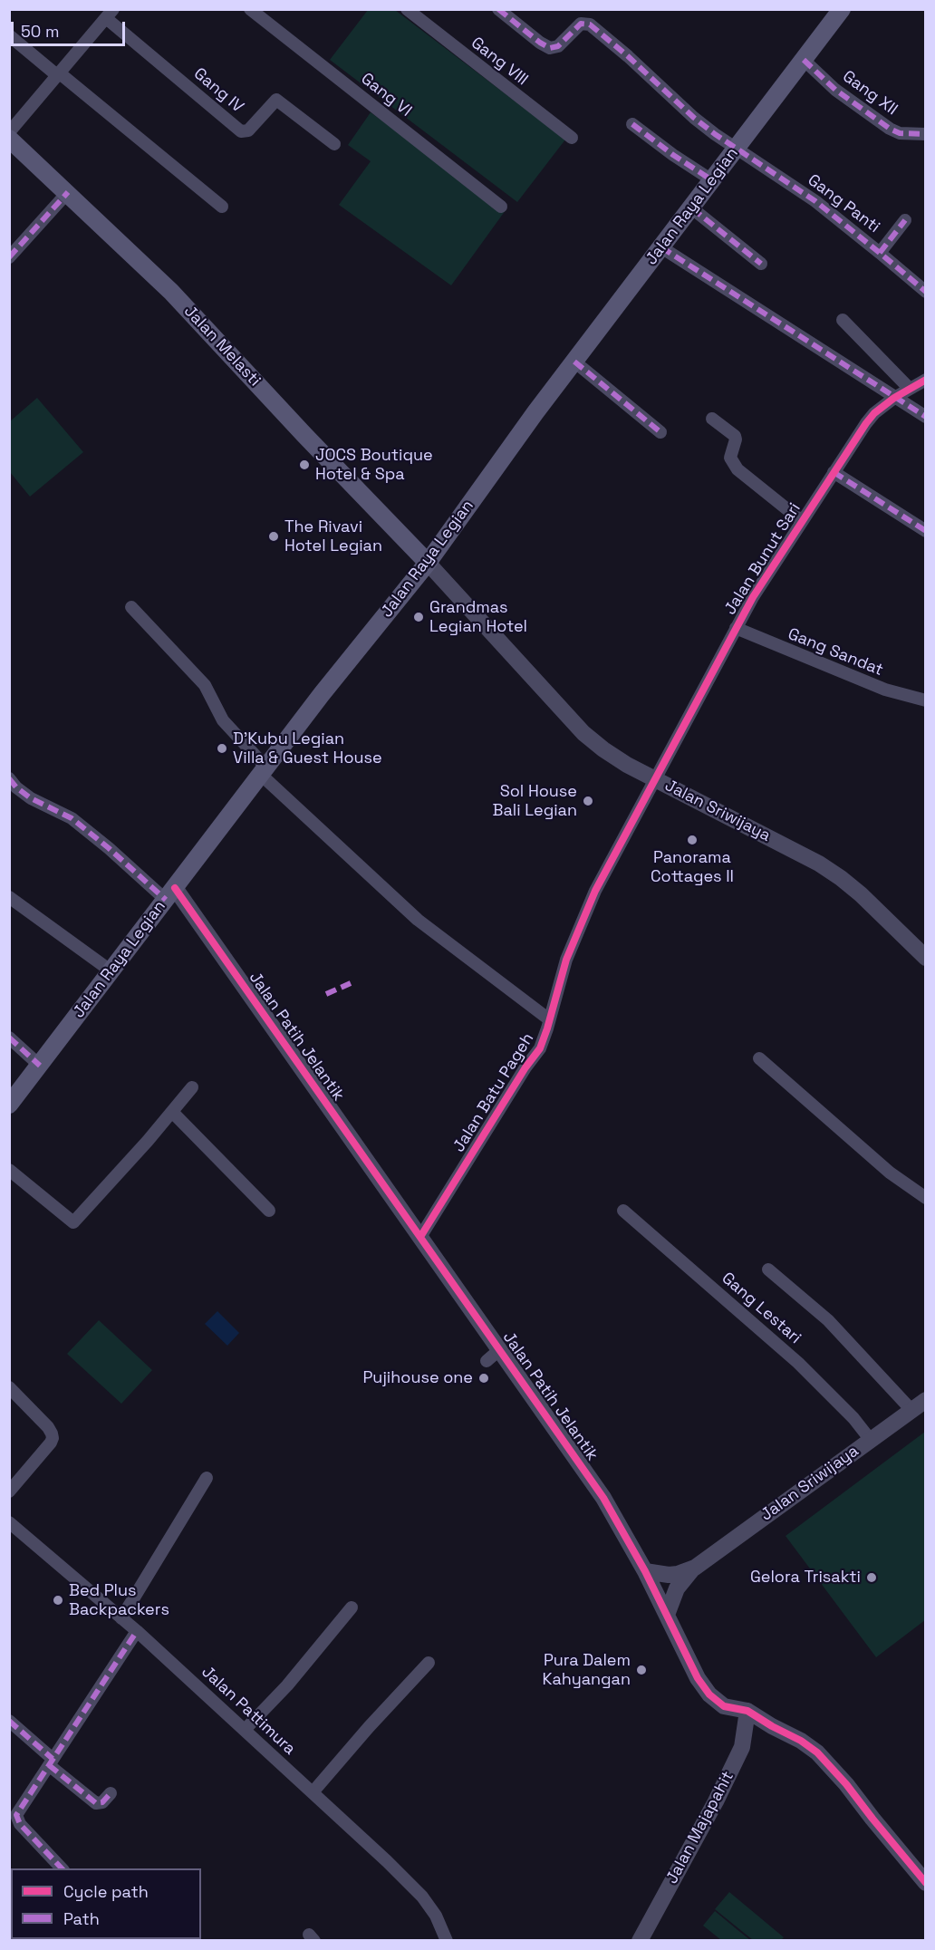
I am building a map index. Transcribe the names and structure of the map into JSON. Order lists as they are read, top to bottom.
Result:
{
  "streets": {
    "main road": ["Jalan Raya Legian", "Jalan Melasti"],
    "street": [
      "Gang VIII",
      "Gang IV",
      "Gang XII",
      "Gang VI",
      "Gang Panti",
      "Jalan Bunut Sari",
      "Gang Sandat",
      "Jalan Sriwijaya",
      "Jalan Patih Jelantik",
      "Jalan Batu Pageh",
      "Gang Lestari",
      "Jalan Pattimura",
      "Jalan Majapahit"
    ]
  },
  "crossings": [
    ["Gang XII", "Jalan Raya Legian"],
    ["Gang Panti", "Jalan Raya Legian"],
    ["Jalan Raya Legian", "Jalan Melasti"],
    ["Jalan Raya Legian", "Jalan Sriwijaya"],
    ["Jalan Raya Legian", "Jalan Patih Jelantik"],
    ["Jalan Melasti", "Jalan Sriwijaya"],
    ["Jalan Bunut Sari", "Gang Sandat"],
    ["Jalan Bunut Sari", "Jalan Sriwijaya"],
    ["Jalan Bunut Sari", "Jalan Batu Pageh"],
    ["Jalan Sriwijaya", "Jalan Patih Jelantik"],
    ["Jalan Sriwijaya", "Jalan Batu Pageh"],
    ["Jalan Sriwijaya", "Gang Lestari"],
    ["Jalan Patih Jelantik", "Jalan Batu Pageh"],
    ["Jalan Patih Jelantik", "Jalan Majapahit"]
  ],
  "places": [
    "JOCS Boutique Hotel & Spa",
    "The Rivavi Hotel Legian",
    "Grandmas Legian Hotel",
    "D'Kubu Legian Villa & Guest House",
    "Sol House Bali Legian",
    "Panorama Cottages II",
    "Pujihouse one",
    "Gelora Trisakti",
    "Bed Plus Backpackers",
    "Pura Dalem Kahyangan"
  ],
  "legend": ["Cycle path", "Path"],
  "scale_bar": "50 m"
}
